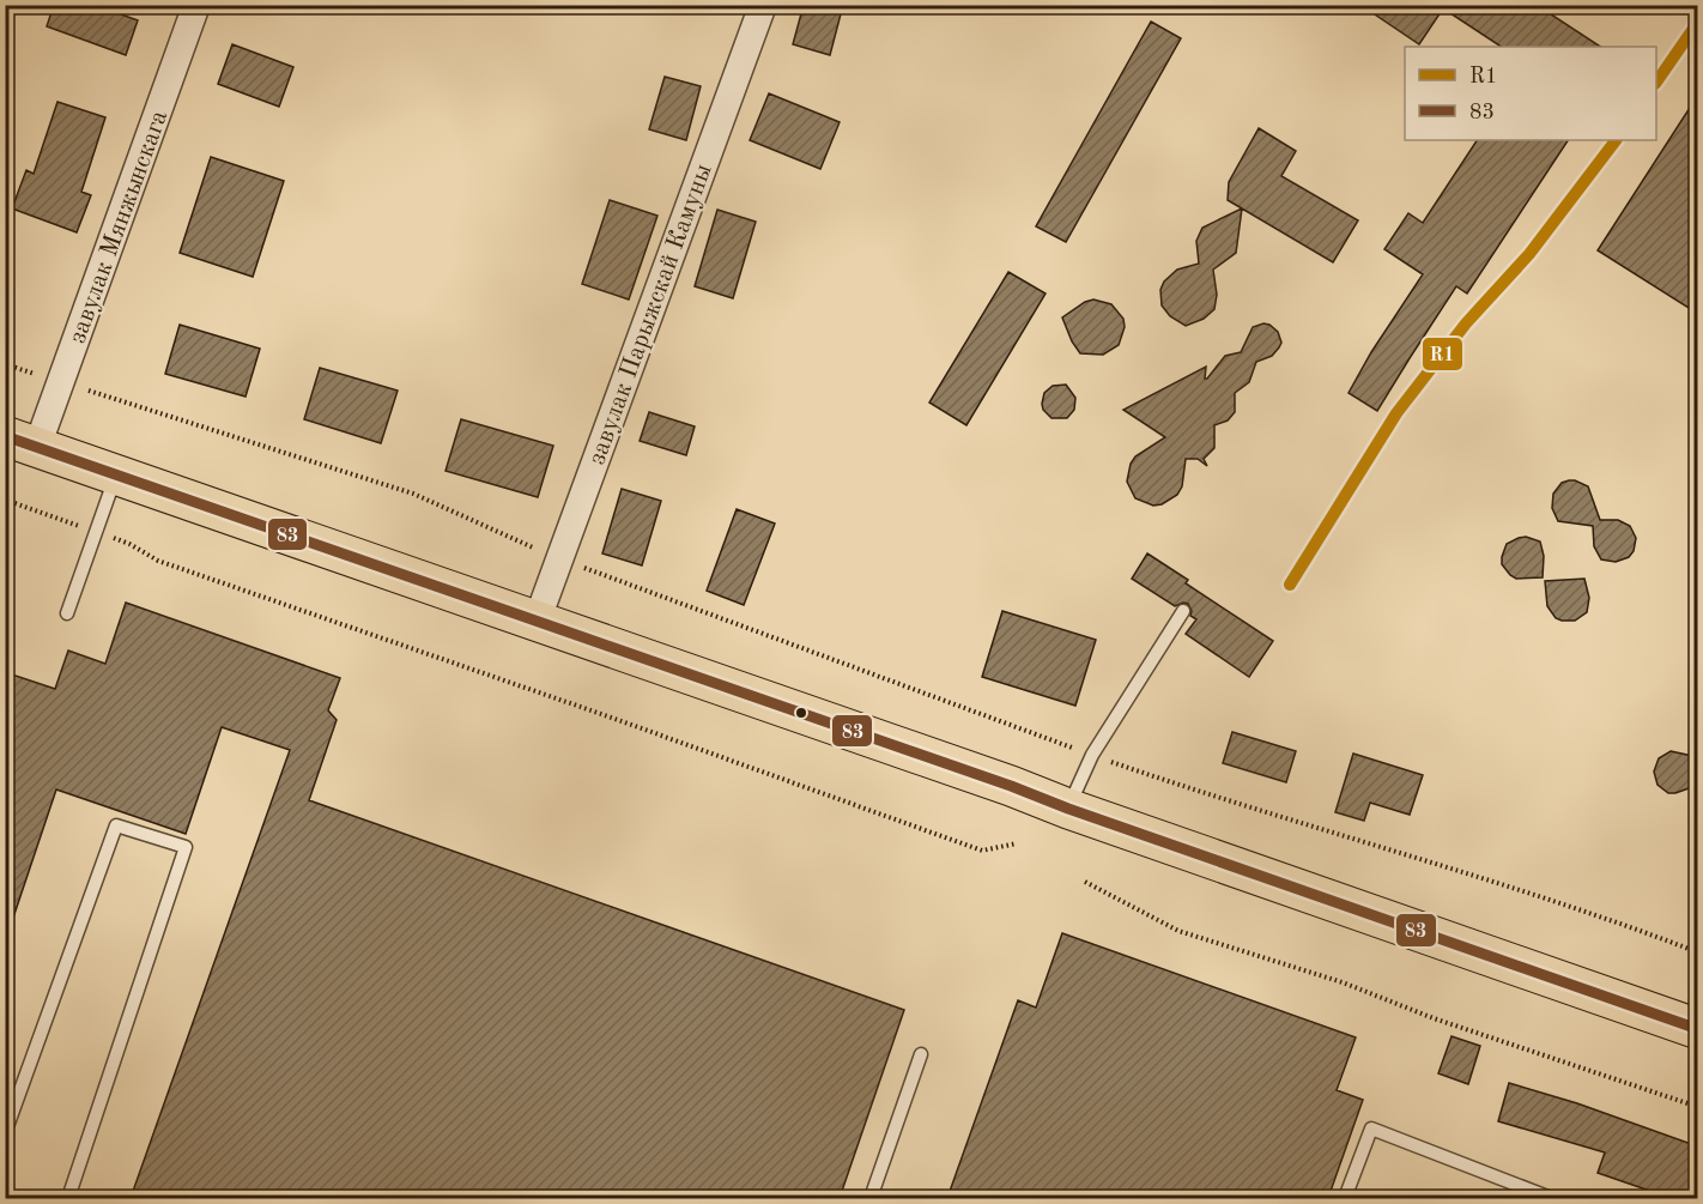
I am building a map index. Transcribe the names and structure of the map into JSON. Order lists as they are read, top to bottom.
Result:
{
  "streets": {
    "street": ["завулак Мянжынскага", "завулак Парыжскай Камуны"]
  },
  "lines": ["transit line R1", "transit line 83"],
  "legend": ["R1", "83"]
}
